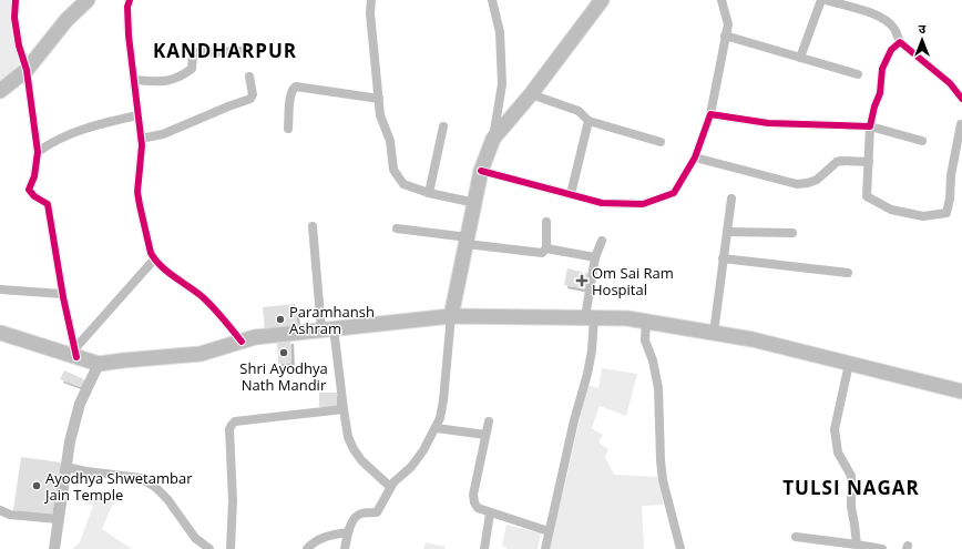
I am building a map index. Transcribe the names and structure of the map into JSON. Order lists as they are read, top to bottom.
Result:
{
  "districts": ["KANDHARPUR", "TULSI NAGAR"],
  "places": {
    "health": ["Om Sai Ram Hospital"],
    "other": ["Paramhansh Ashram", "Shri Ayodhya Nath Mandir", "Ayodhya Shwetambar Jain Temple"]
  },
  "north": "top"
}
